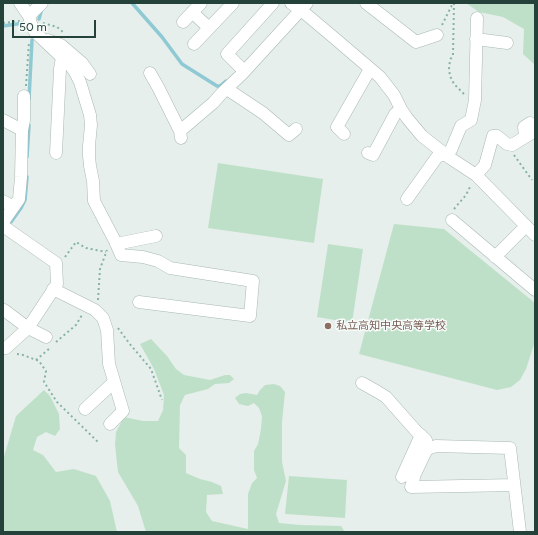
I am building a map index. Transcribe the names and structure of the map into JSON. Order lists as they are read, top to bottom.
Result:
{
  "places": ["私立高知中央高等学校"],
  "scale_bar": "50 m"
}
